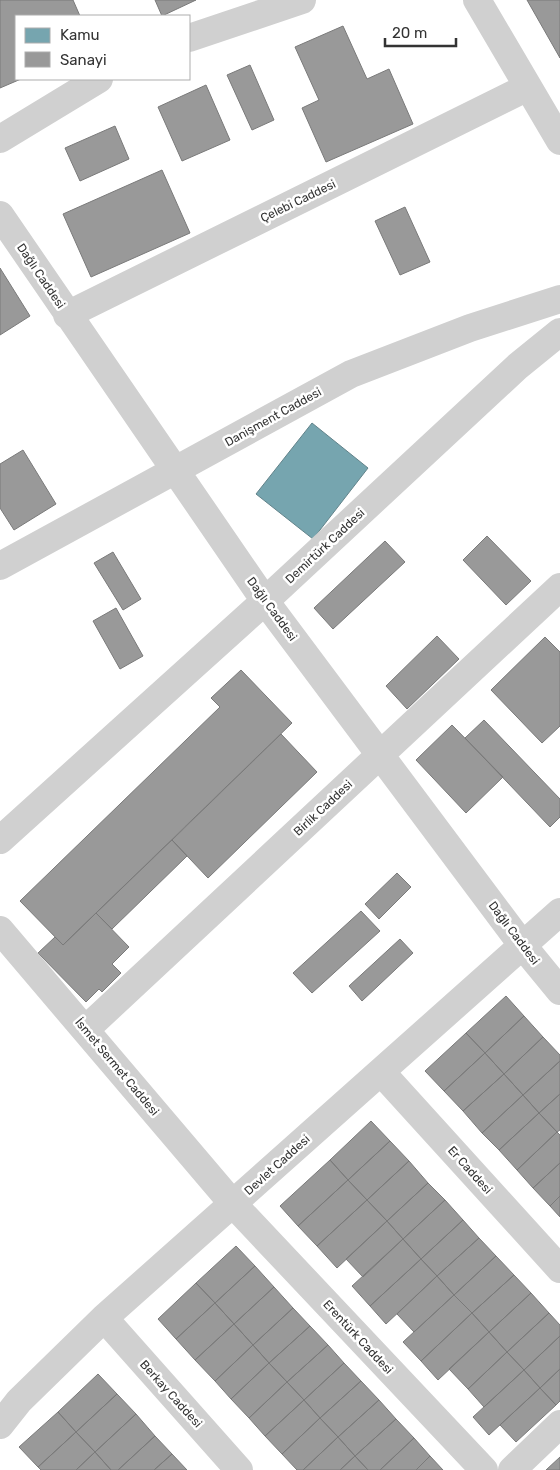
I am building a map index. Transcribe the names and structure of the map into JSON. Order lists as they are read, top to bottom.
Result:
{
  "streets": {
    "street": [
      "Çelebi Caddesi",
      "Dağlı Caddesi",
      "Danişment Caddesi",
      "Demirtürk Caddesi",
      "Birlik Caddesi",
      "İsmet Sermet Caddesi",
      "Devlet Caddesi",
      "Er Caddesi",
      "Erentürk Caddesi",
      "Berkay Caddesi"
    ]
  },
  "crossings": [
    ["Çelebi Caddesi", "Dağlı Caddesi"],
    ["Dağlı Caddesi", "Danişment Caddesi"],
    ["Dağlı Caddesi", "Demirtürk Caddesi"],
    ["Dağlı Caddesi", "Birlik Caddesi"],
    ["Dağlı Caddesi", "Devlet Caddesi"],
    ["Birlik Caddesi", "İsmet Sermet Caddesi"],
    ["İsmet Sermet Caddesi", "Devlet Caddesi"],
    ["İsmet Sermet Caddesi", "Erentürk Caddesi"],
    ["Devlet Caddesi", "Er Caddesi"],
    ["Devlet Caddesi", "Erentürk Caddesi"],
    ["Devlet Caddesi", "Berkay Caddesi"]
  ],
  "legend": ["Kamu", "Sanayi"],
  "scale_bar": "20 m"
}
